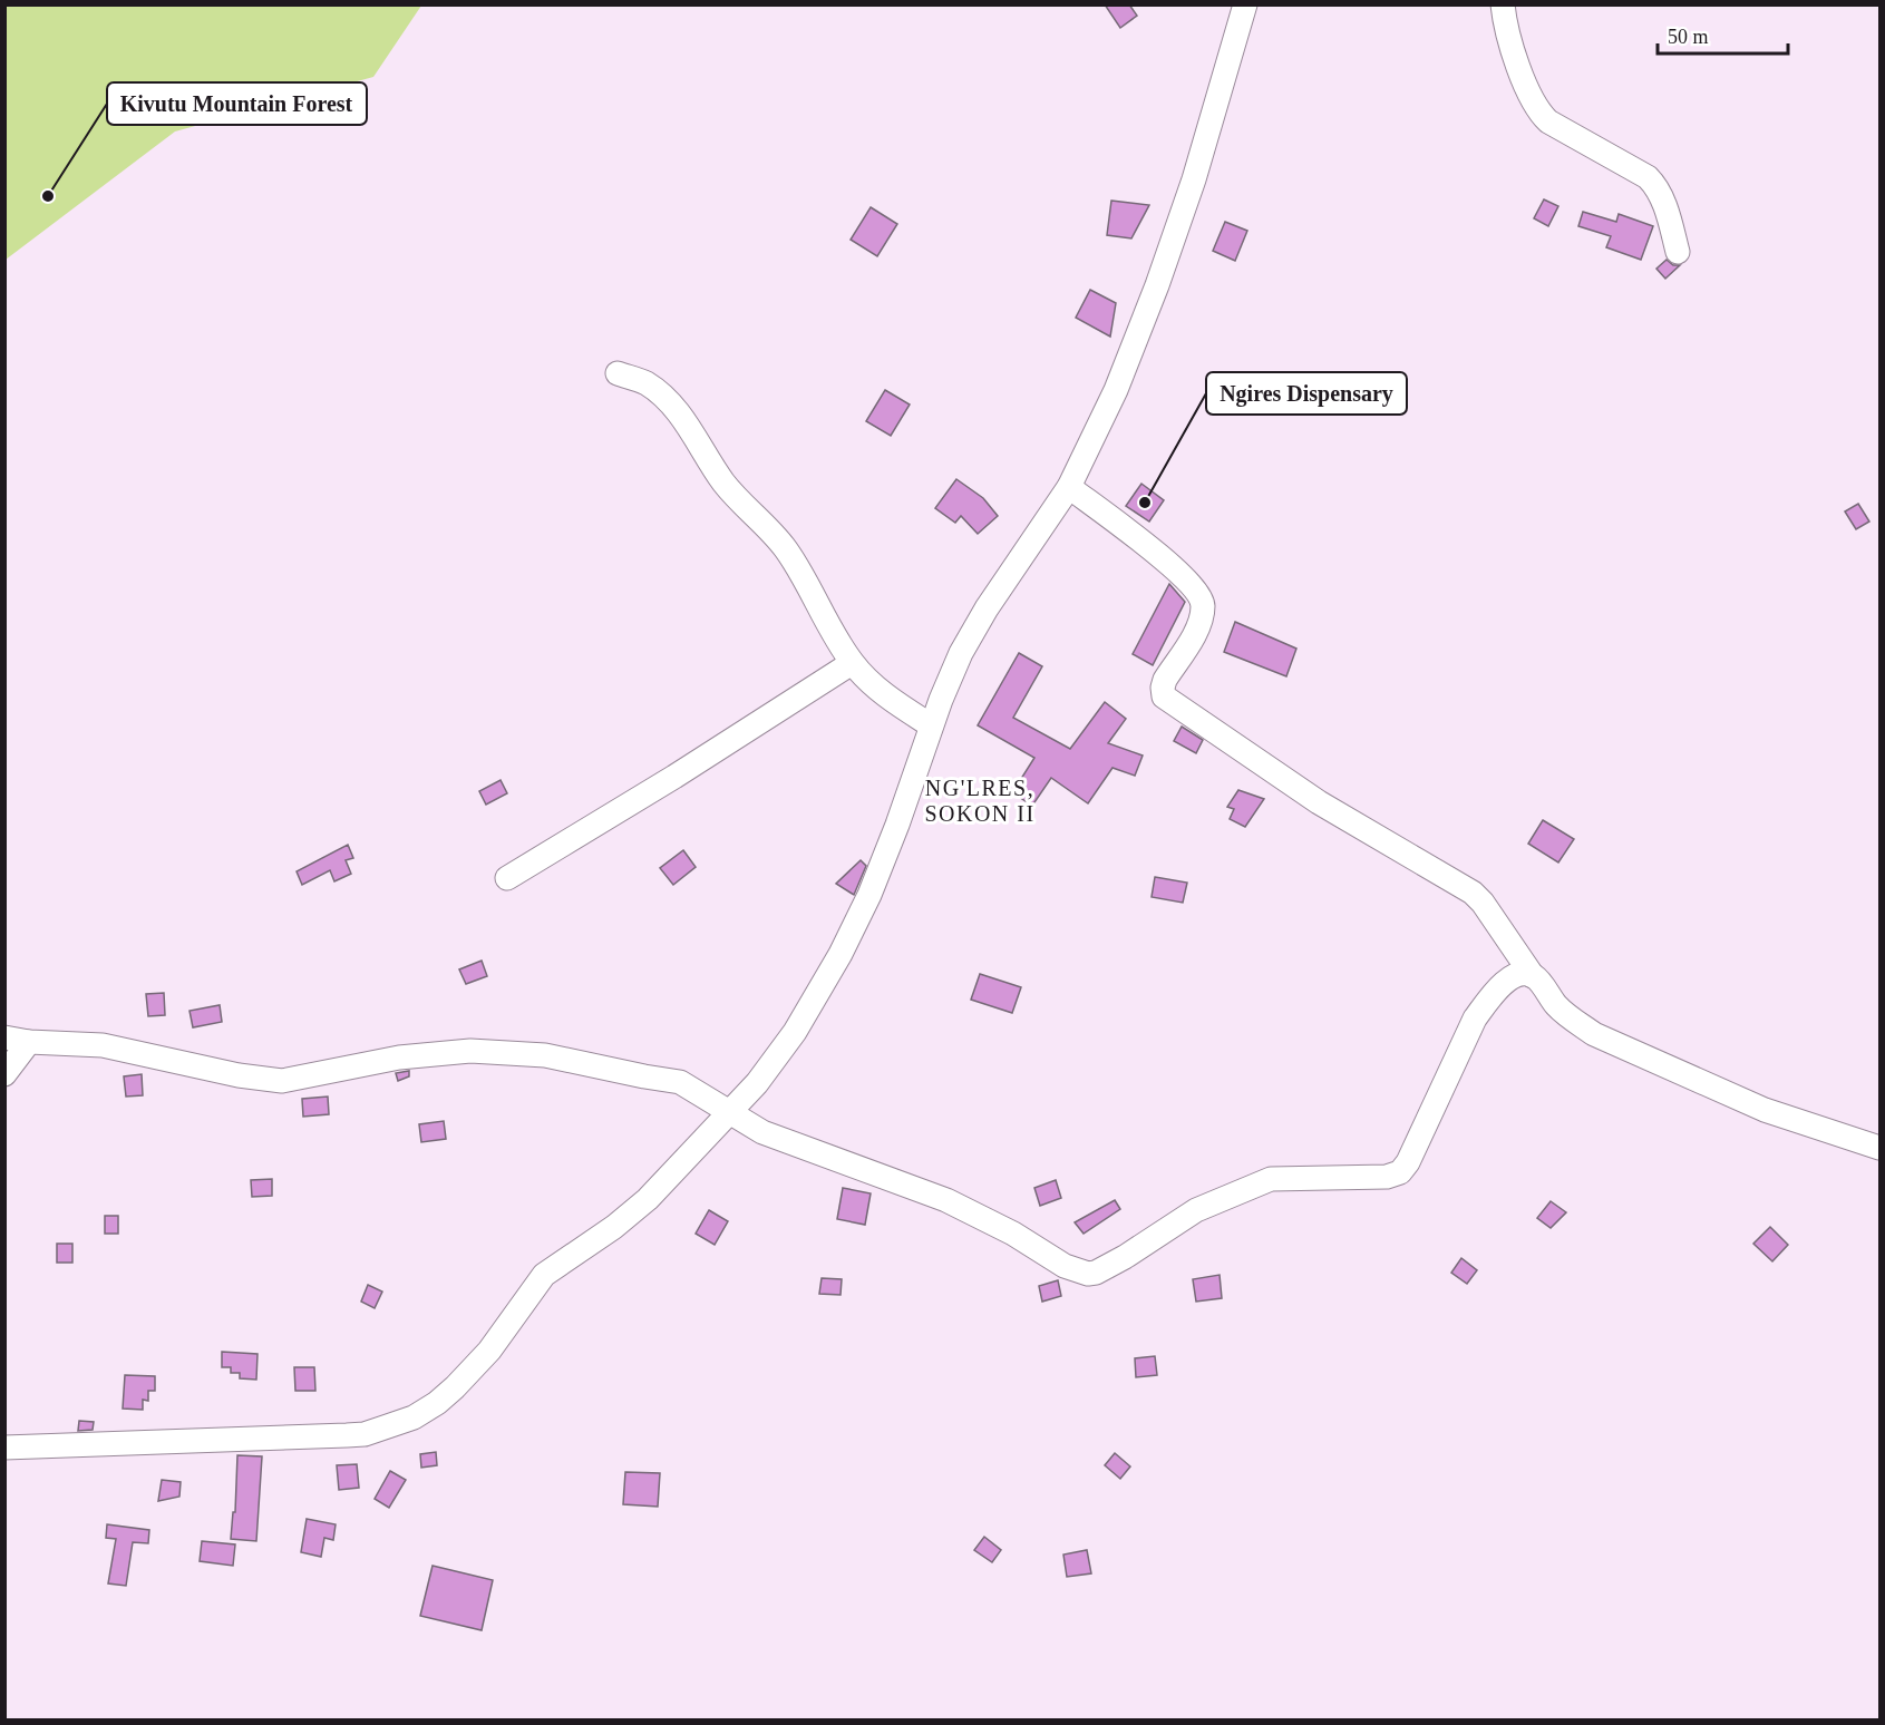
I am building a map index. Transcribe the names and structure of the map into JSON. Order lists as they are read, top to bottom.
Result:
{
  "districts": ["NG'LRES, SOKON II"],
  "places": ["Kivutu Mountain Forest", "Ngires Dispensary"],
  "scale_bar": "50 m"
}
